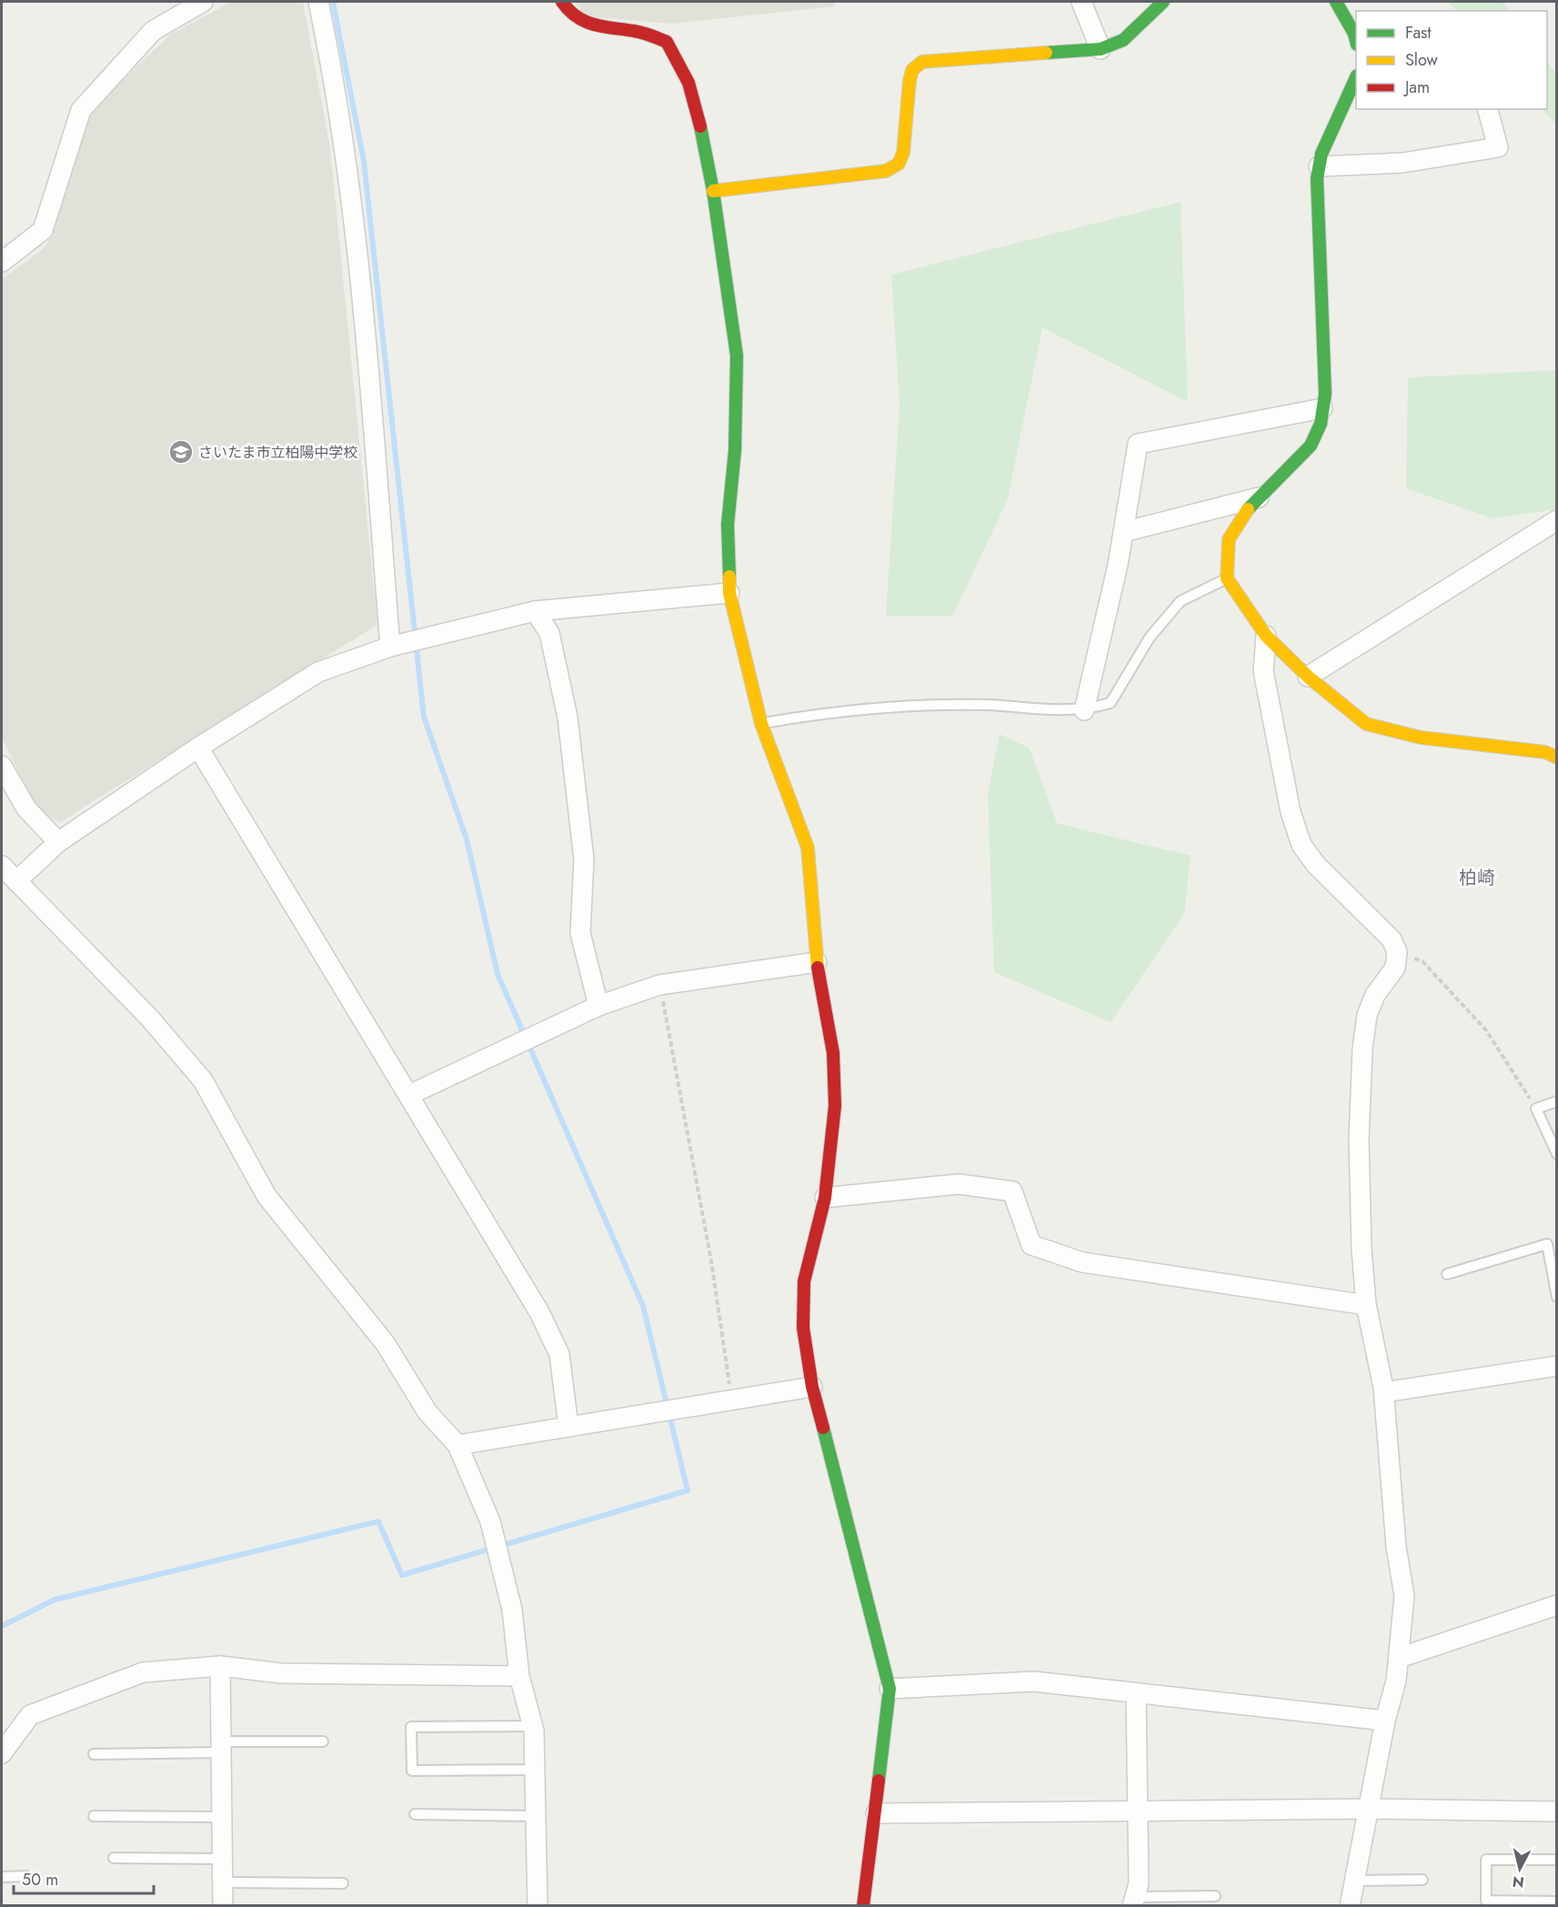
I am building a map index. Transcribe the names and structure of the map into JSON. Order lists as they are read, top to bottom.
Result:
{
  "districts": ["柏崎"],
  "places": {
    "school or university": ["さいたま市立柏陽中学校"]
  },
  "legend": ["Fast", "Slow", "Jam"],
  "scale_bar": "50 m",
  "north": "bottom"
}
